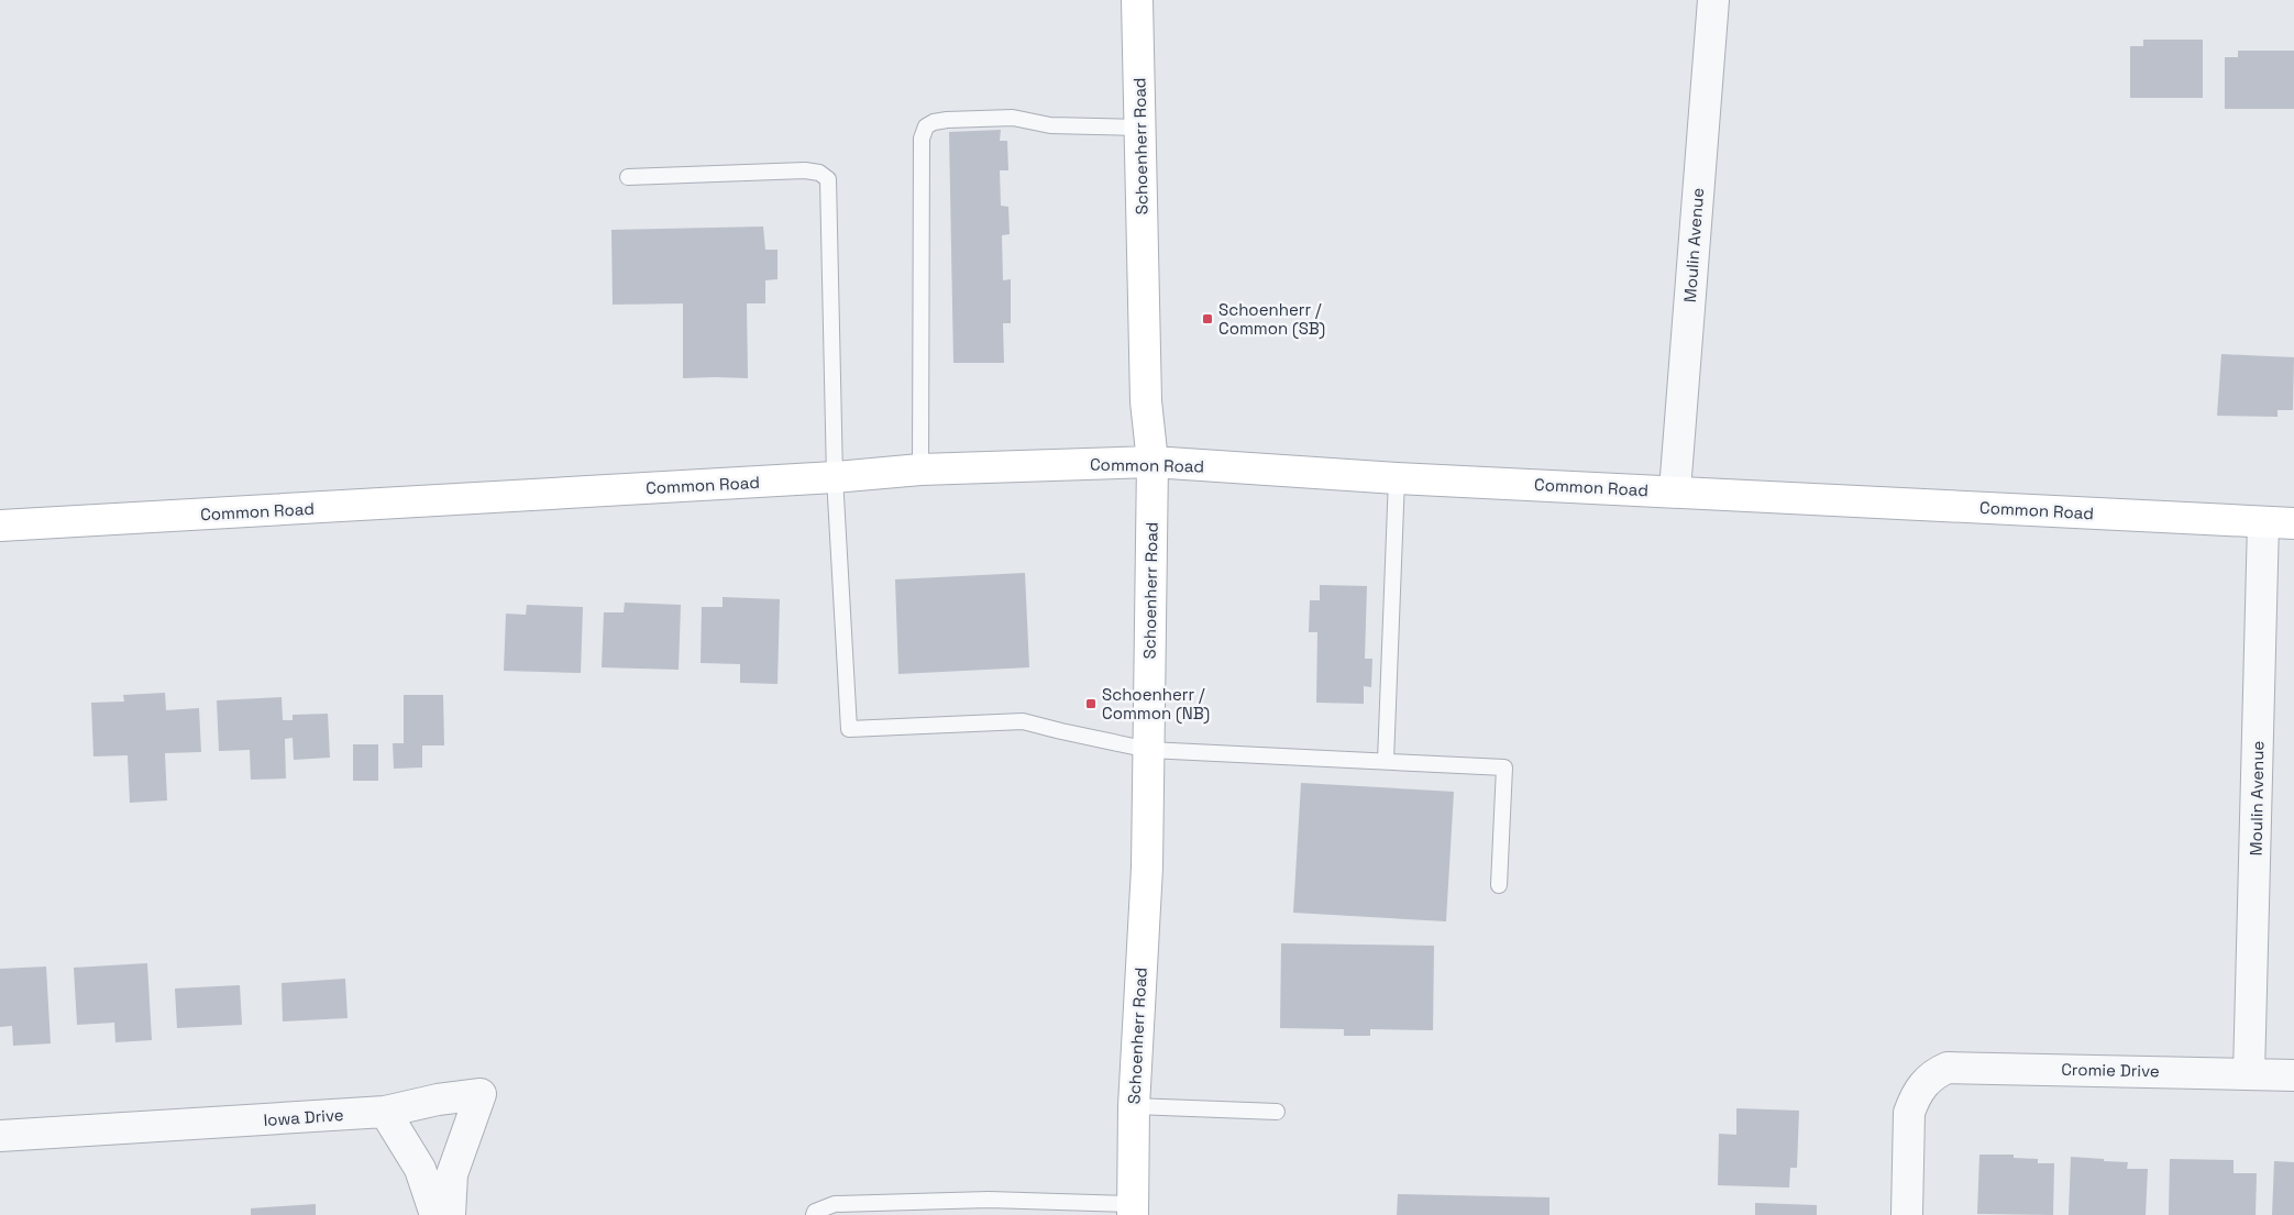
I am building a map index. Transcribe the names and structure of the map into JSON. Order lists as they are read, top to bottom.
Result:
{
  "streets": {
    "street": [
      "Schoenherr Road",
      "Moulin Avenue",
      "Common Road",
      "Cromie Drive",
      "Iowa Drive"
    ]
  },
  "crossings": [
    ["Schoenherr Road", "Common Road"],
    ["Moulin Avenue", "Common Road"],
    ["Moulin Avenue", "Cromie Drive"]
  ],
  "places": {
    "transit": ["Schoenherr / Common (SB)", "Schoenherr / Common (NB)"]
  }
}
